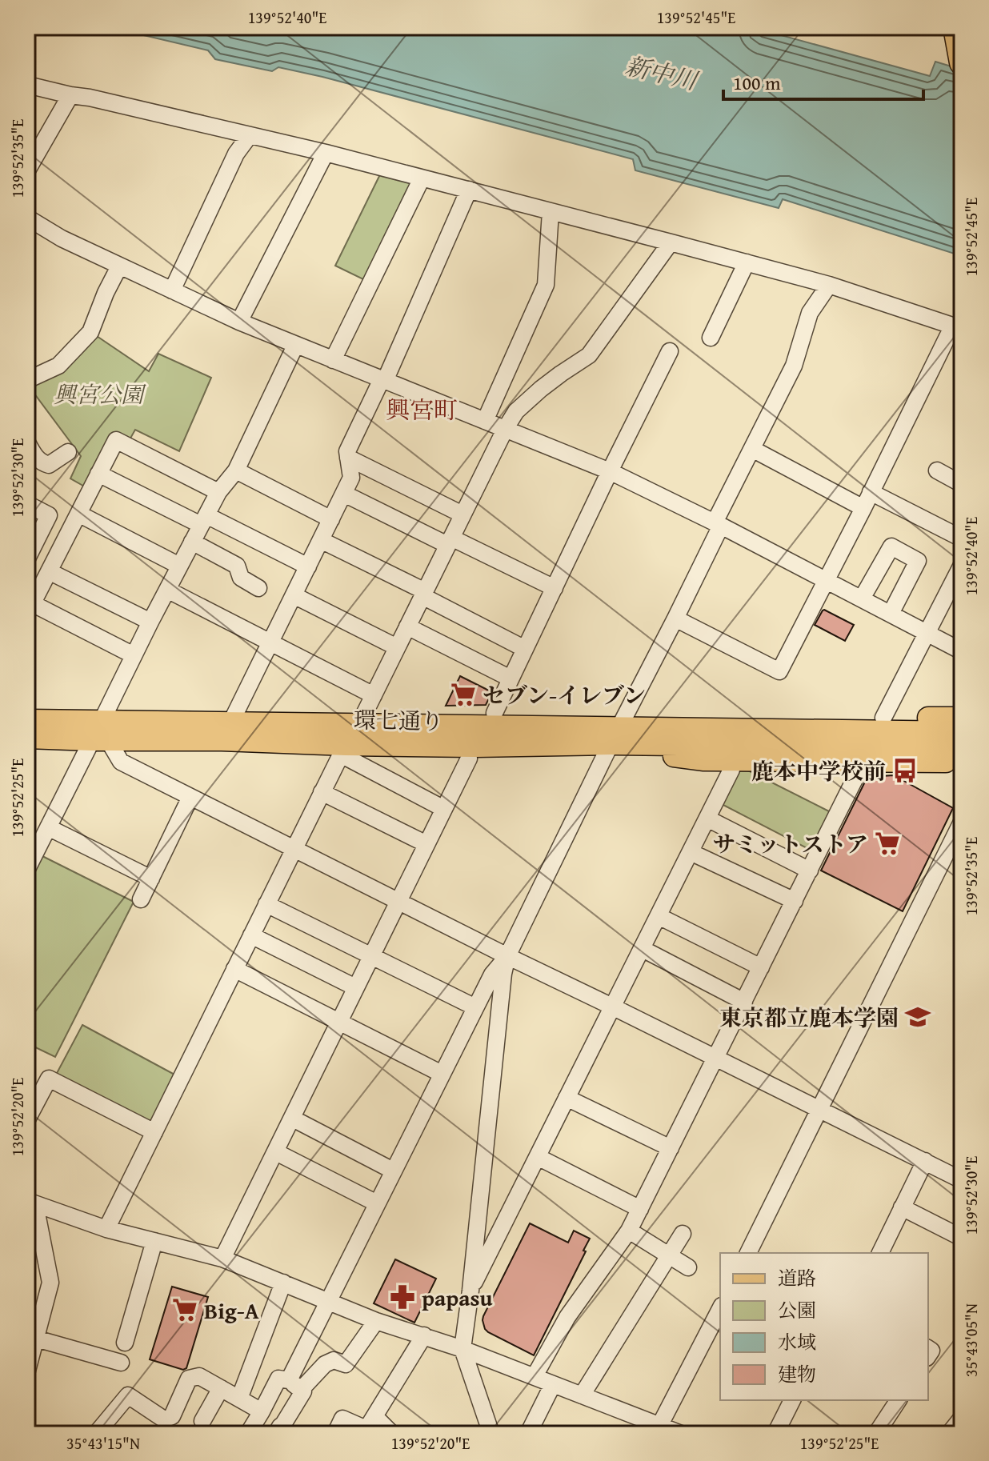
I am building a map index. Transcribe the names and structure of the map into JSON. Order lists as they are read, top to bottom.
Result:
{
  "streets": {
    "main road": ["環七通り"]
  },
  "districts": ["興宮町"],
  "water": ["新中川"],
  "parks": ["興宮公園"],
  "places": {
    "supermarket": ["セブン-イレブン", "サミットストア", "Big-A"],
    "bus stop": ["鹿本中学校前"],
    "school or university": ["東京都立鹿本学園"],
    "pharmacy": ["papasu"]
  },
  "legend": [
    "道路",
    "公園",
    "水域",
    "建物"
  ],
  "scale_bar": "100 m",
  "coordinates": [
    "139°52'40\"E",
    "139°52'45\"E",
    "139°52'35\"E",
    "139°52'30\"E",
    "139°52'25\"E",
    "139°52'20\"E",
    "35°43'05\"N",
    "35°43'15\"N"
  ]
}
